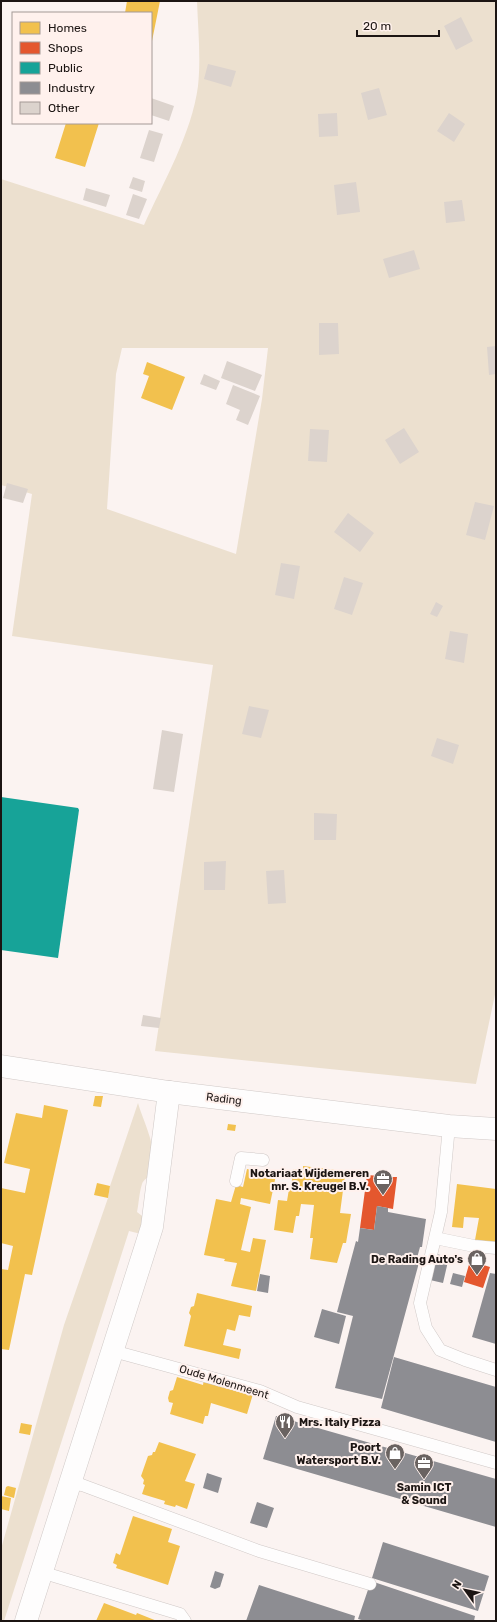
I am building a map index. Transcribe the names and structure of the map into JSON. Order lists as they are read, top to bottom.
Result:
{
  "streets": {
    "street": ["Rading"],
    "lane": ["Oude Molenmeent"]
  },
  "places": {
    "office": ["Notariaat Wijdemeren mr. S. Kreugel B.V.", "Samin ICT & Sound"],
    "shop": ["De Rading Auto's", "Poort Watersport B.V."],
    "restaurant": ["Mrs. Italy Pizza"]
  },
  "legend": [
    "Homes",
    "Shops",
    "Public",
    "Industry",
    "Other"
  ],
  "scale_bar": "20 m",
  "north": "top left"
}
